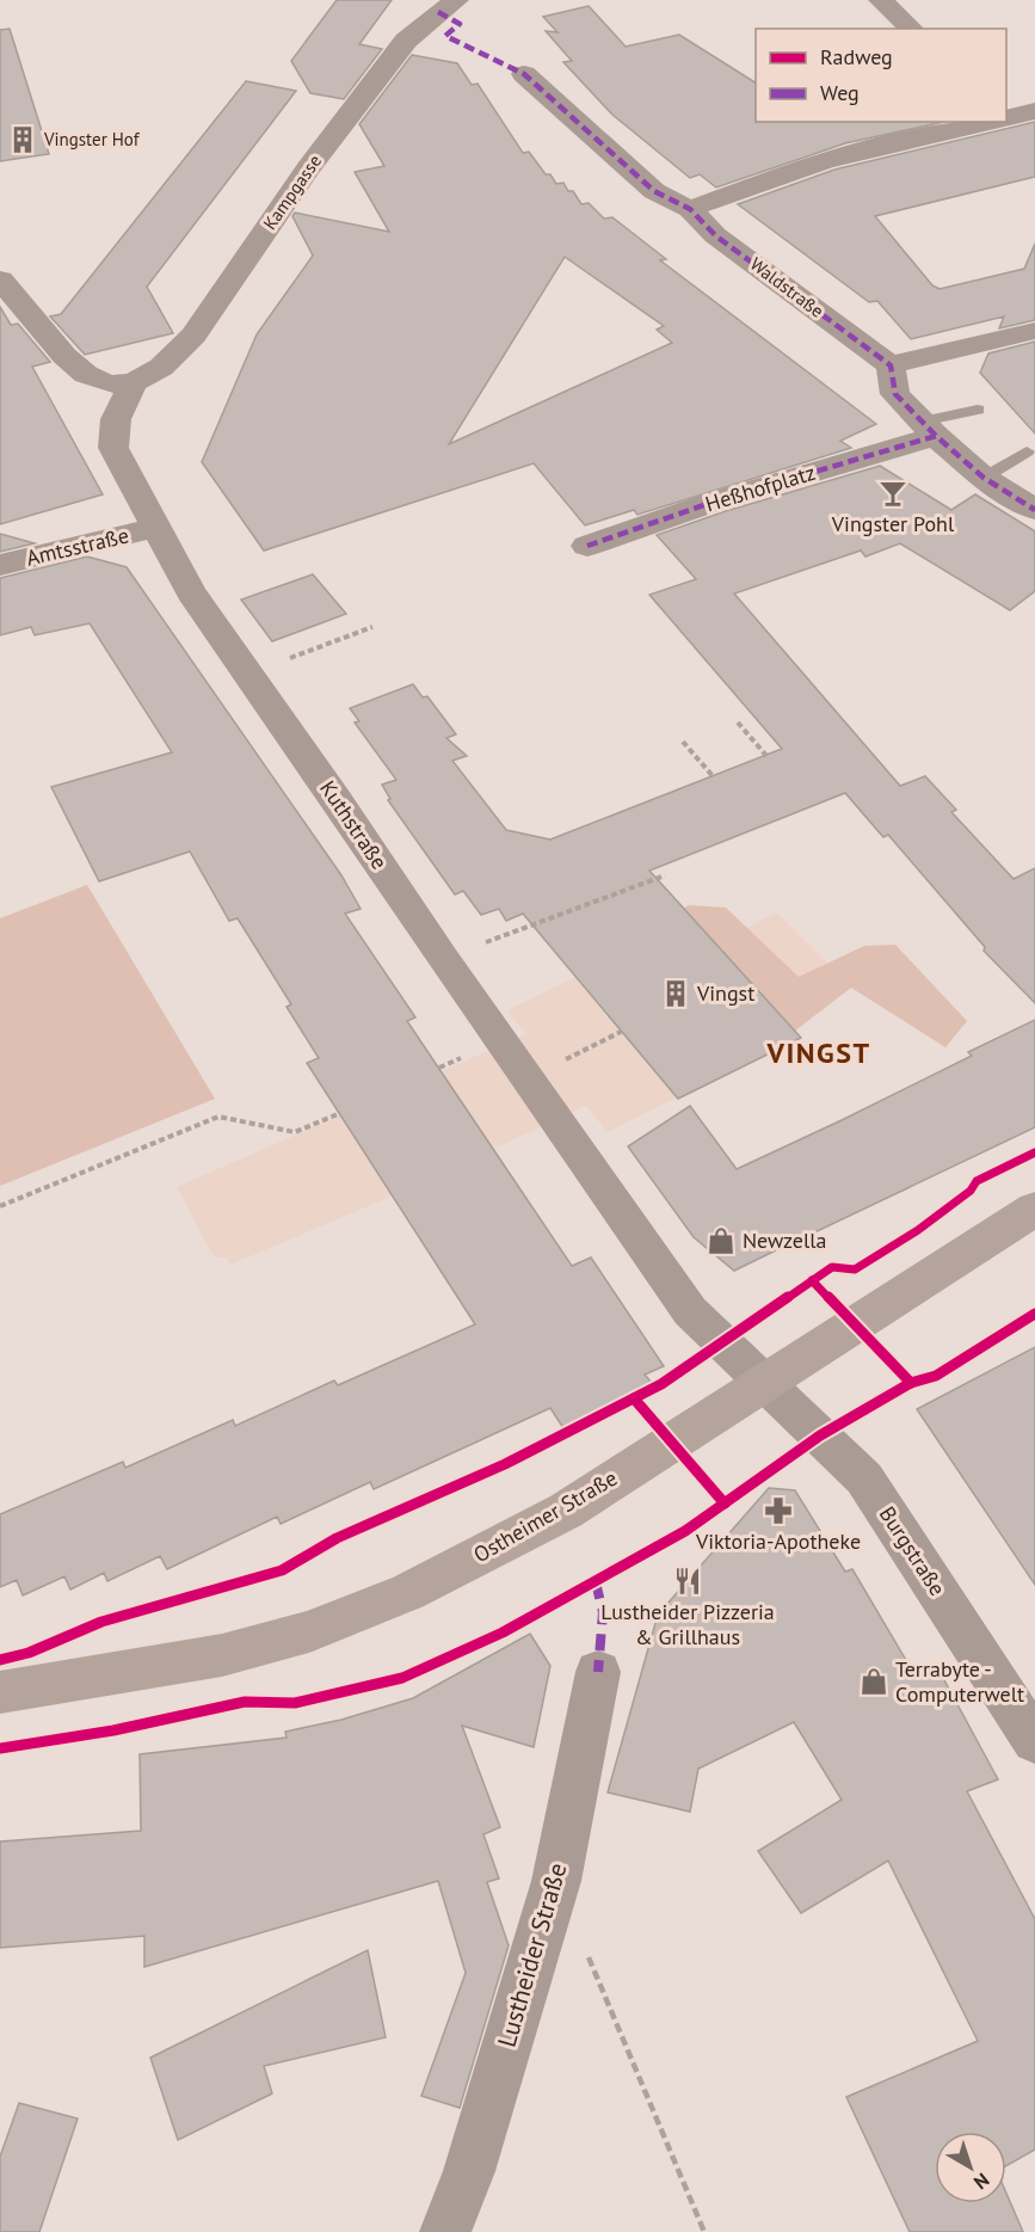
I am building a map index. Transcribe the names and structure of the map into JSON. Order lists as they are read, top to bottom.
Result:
{
  "streets": {
    "main road": ["Ostheimer Straße"],
    "street": [
      "Kampgasse",
      "Waldstraße",
      "Heßhofplatz",
      "Amtsstraße",
      "Kuthstraße",
      "Burgstraße",
      "Lustheider Straße"
    ]
  },
  "crossings": [
    ["Kampgasse", "Kuthstraße"],
    ["Amtsstraße", "Kuthstraße"],
    ["Kuthstraße", "Ostheimer Straße"],
    ["Kuthstraße", "Burgstraße"],
    ["Ostheimer Straße", "Burgstraße"]
  ],
  "districts": ["VINGST"],
  "places": {
    "building": ["Vingster Hof", "Vingst"],
    "bar": ["Vingster Pohl"],
    "shop": ["Newzella", "Terrabyte - Computerwelt"],
    "pharmacy": ["Viktoria-Apotheke"],
    "restaurant": ["Lustheider Pizzeria & Grillhaus"]
  },
  "legend": ["Radweg", "Weg"],
  "north": "bottom right"
}
